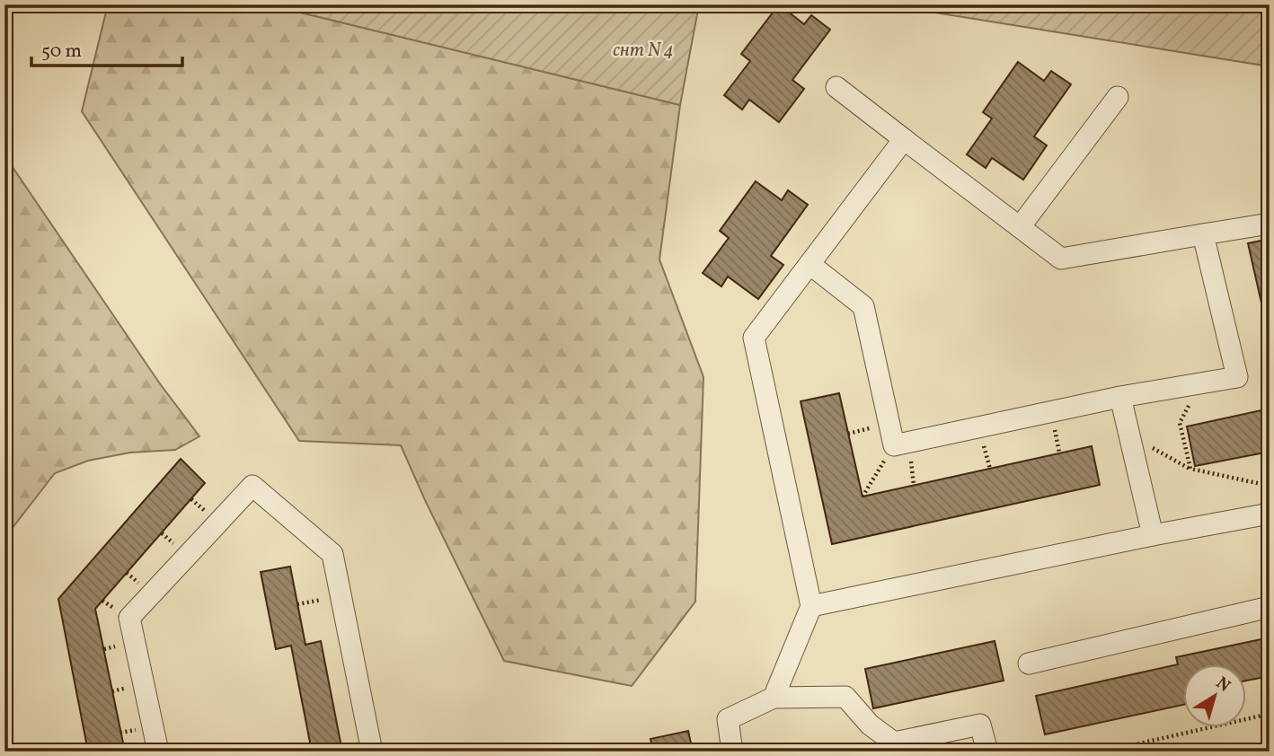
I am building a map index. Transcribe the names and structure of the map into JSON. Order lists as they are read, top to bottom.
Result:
{
  "parks": ["снт N 4"],
  "scale_bar": "50 m",
  "north": "top right"
}
